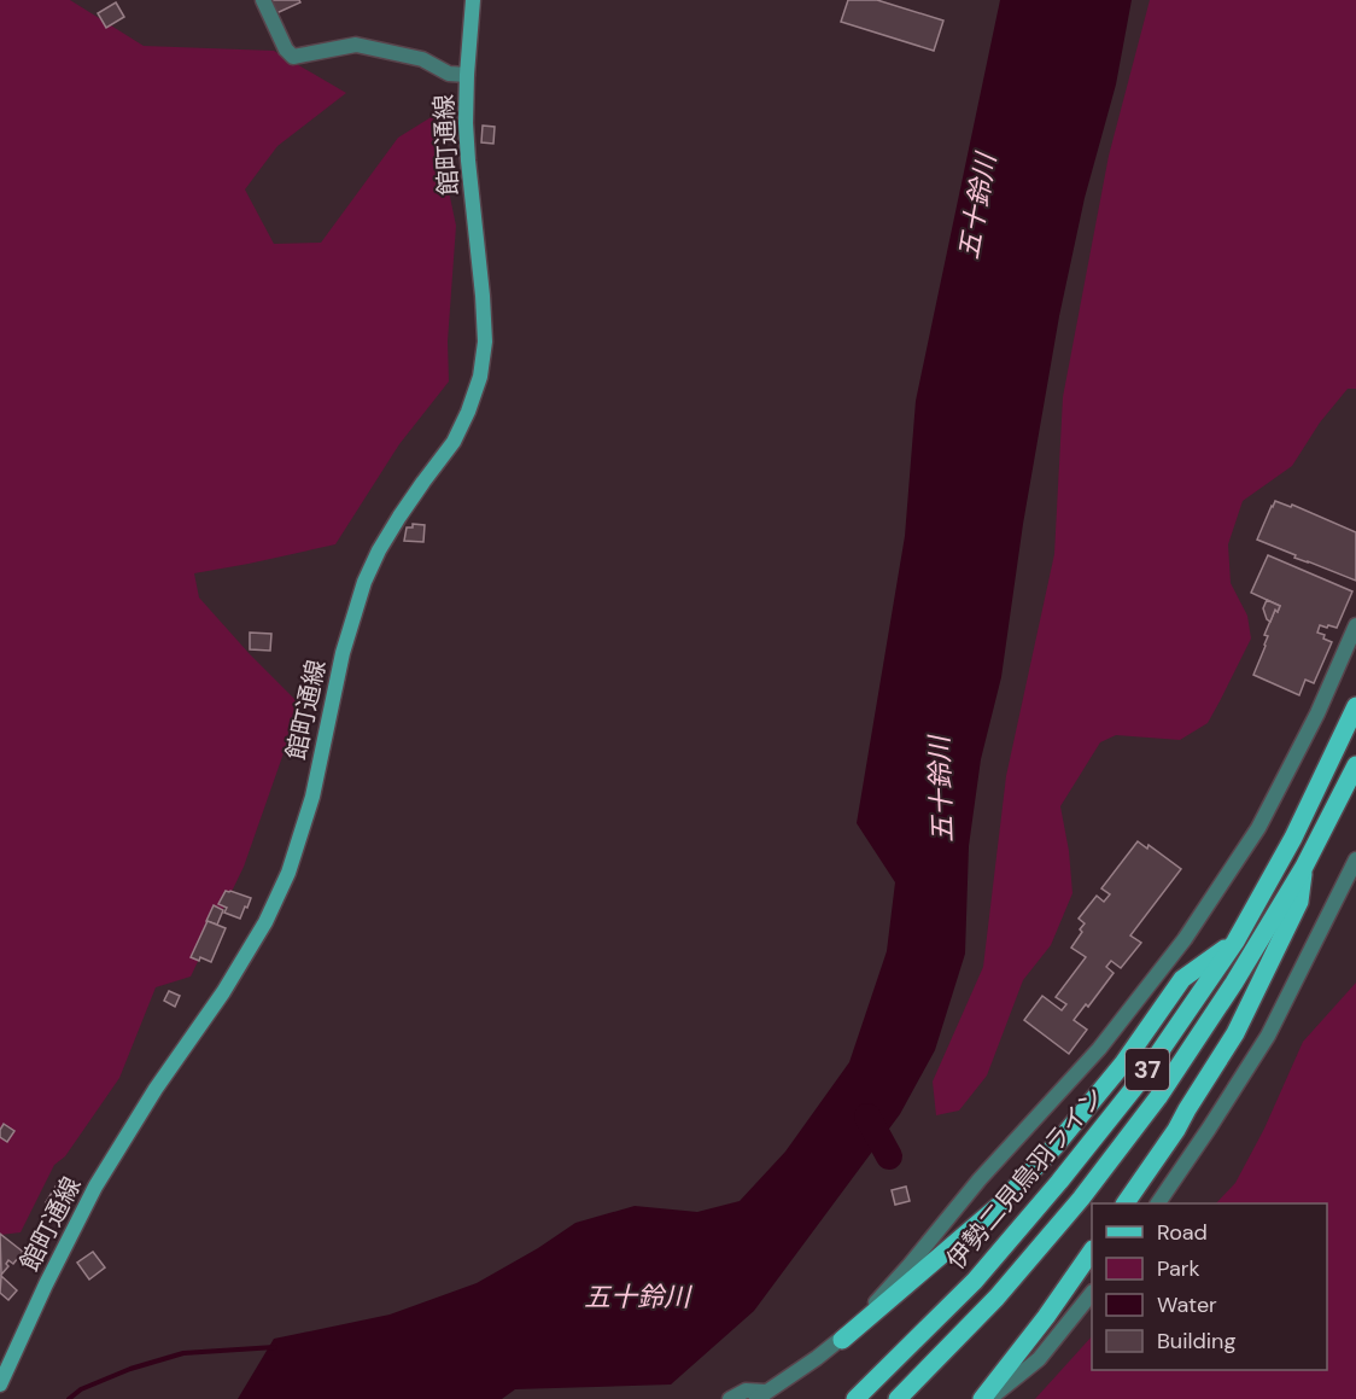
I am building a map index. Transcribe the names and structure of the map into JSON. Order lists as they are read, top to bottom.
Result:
{
  "streets": {
    "main road": ["館町通線", "37", "伊勢二見鳥羽ライン"]
  },
  "water": ["五十鈴川"],
  "legend": [
    "Road",
    "Park",
    "Water",
    "Building"
  ]
}
